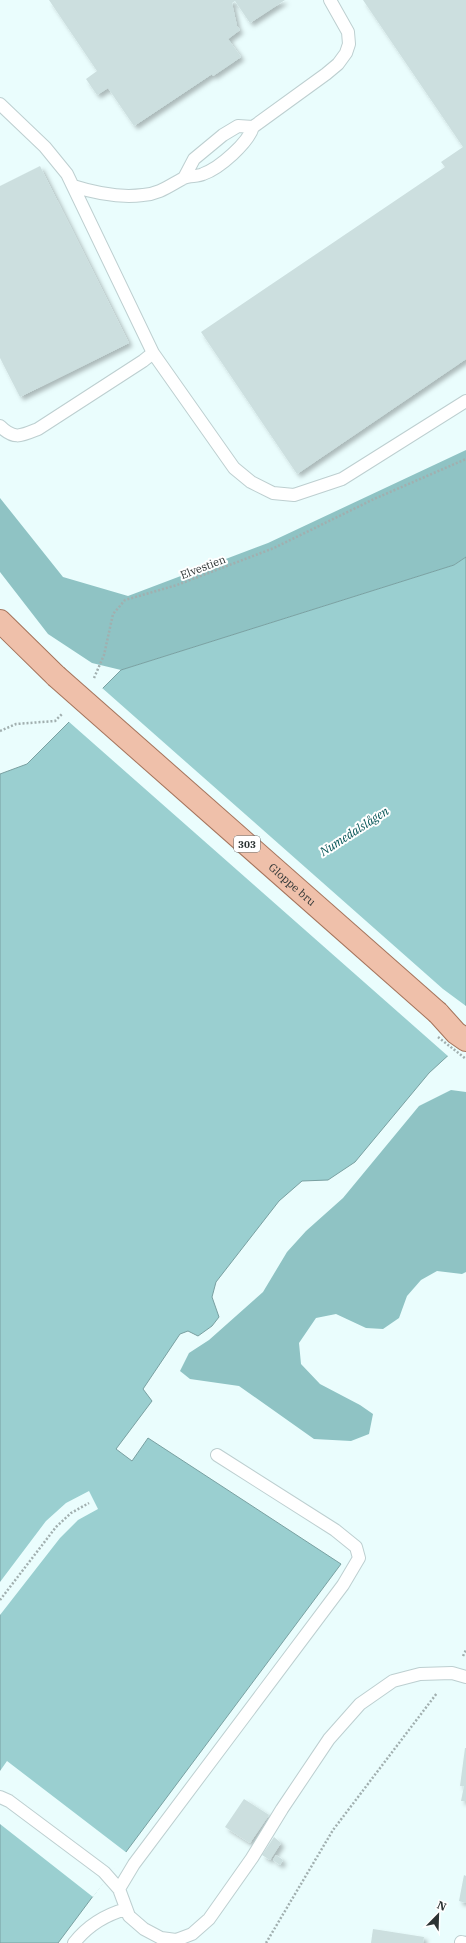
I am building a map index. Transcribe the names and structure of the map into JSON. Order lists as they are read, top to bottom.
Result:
{
  "streets": {
    "main road": ["303", "Gloppe bru"],
    "path": ["Elvestien"]
  },
  "water": ["Numedalslågen"],
  "north": "top right"
}
